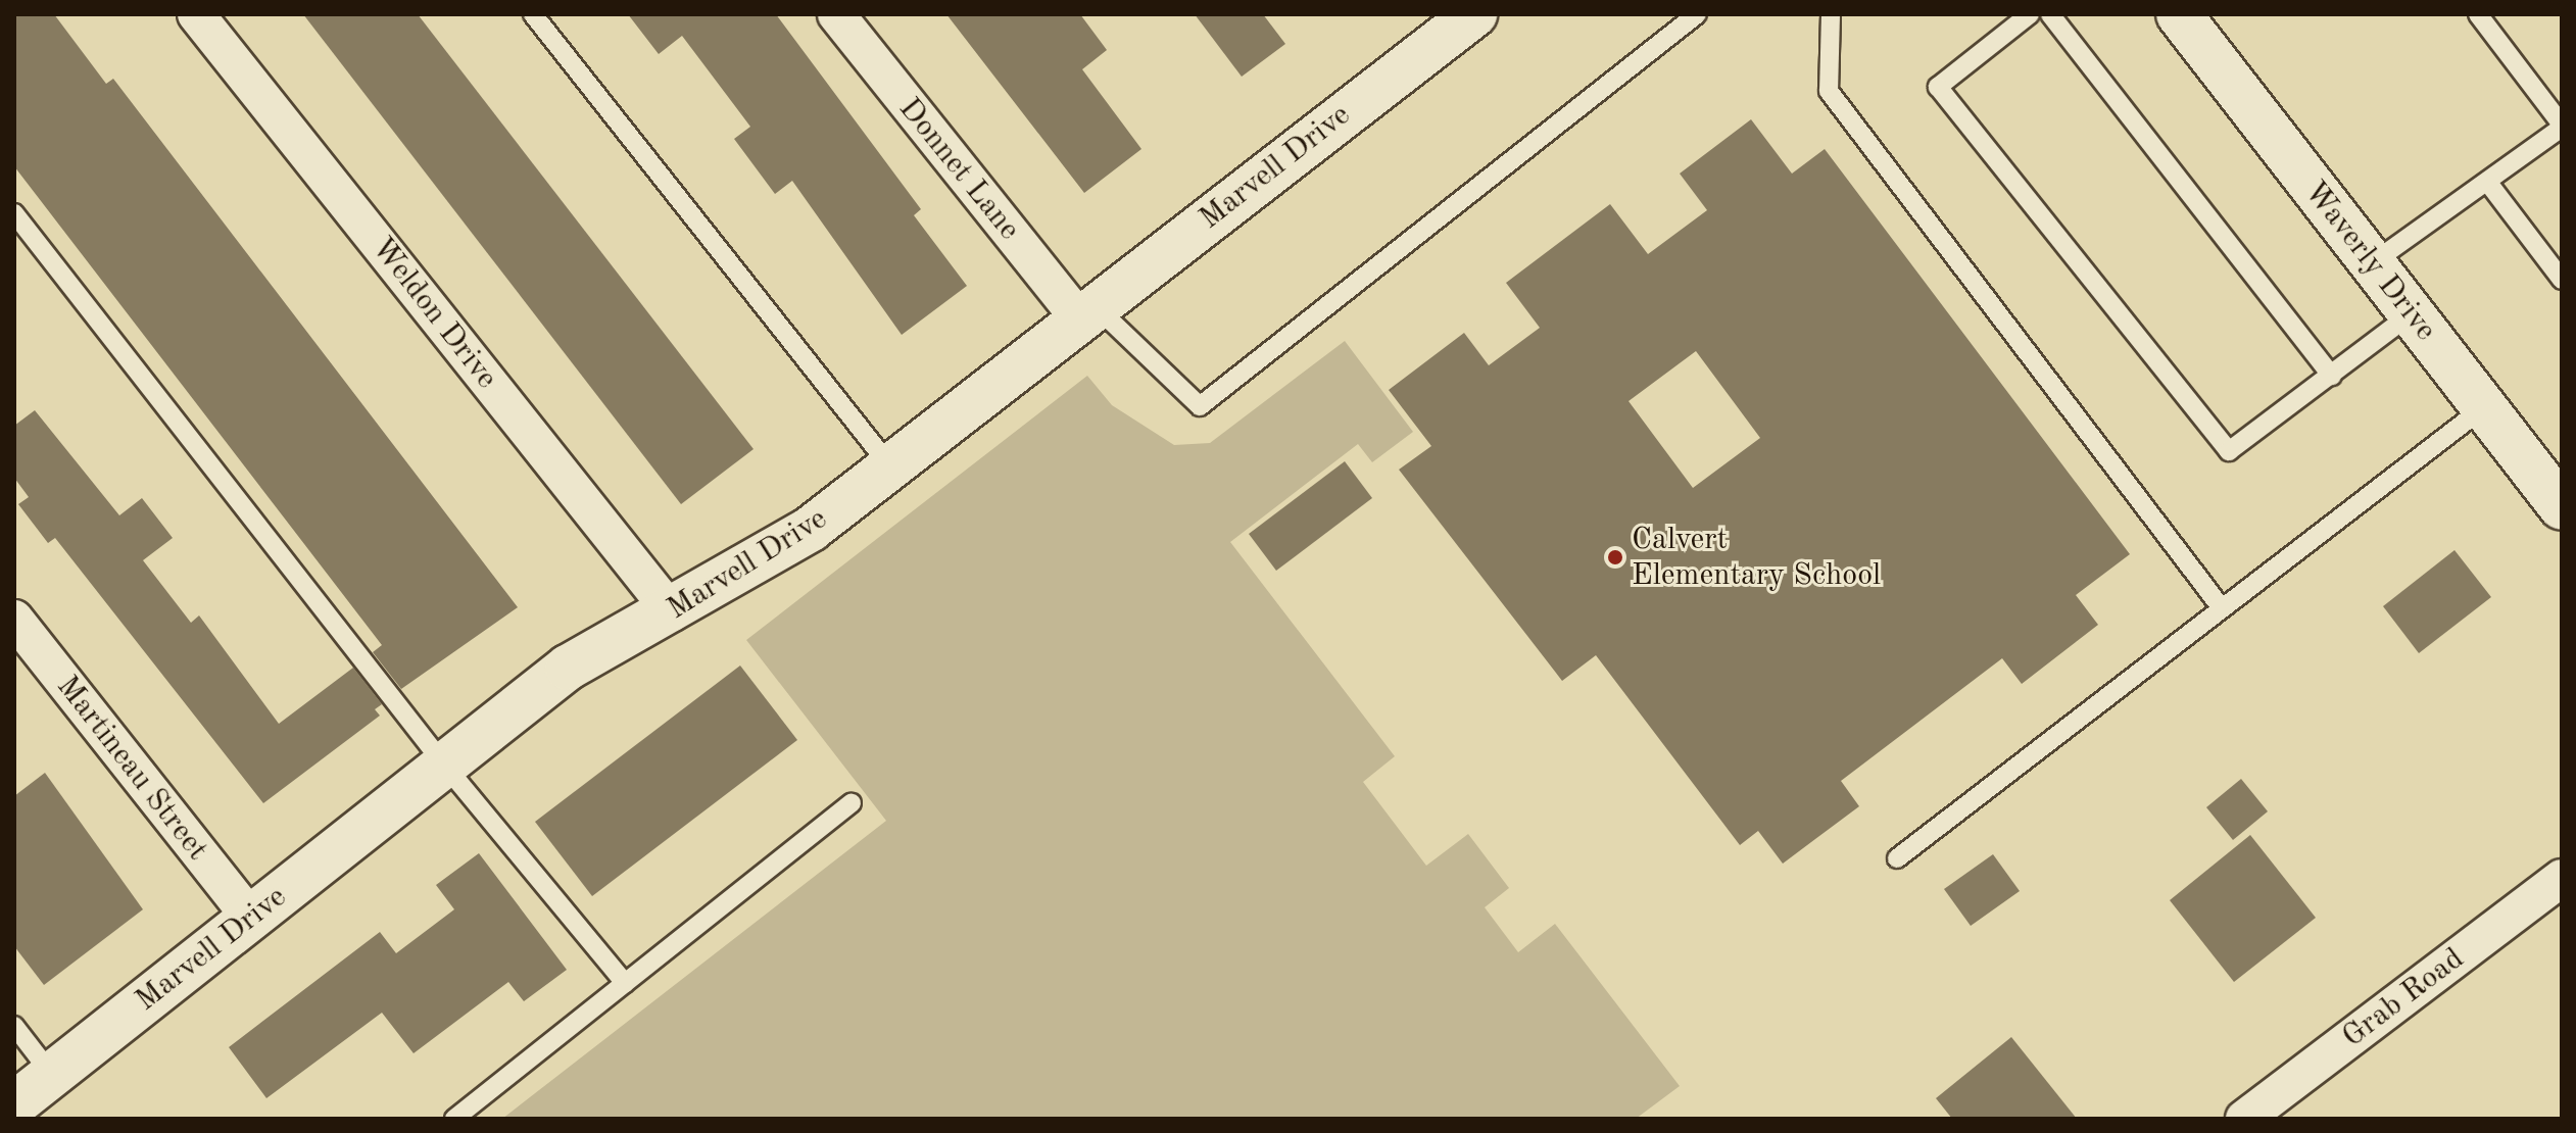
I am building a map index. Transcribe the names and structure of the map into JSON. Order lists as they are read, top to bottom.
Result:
{
  "streets": {
    "street": [
      "Marvell Drive",
      "Donnet Lane",
      "Waverly Drive",
      "Weldon Drive",
      "Martineau Street",
      "Grab Road"
    ]
  },
  "crossings": [
    ["Marvell Drive", "Donnet Lane"],
    ["Marvell Drive", "Weldon Drive"],
    ["Marvell Drive", "Martineau Street"]
  ],
  "places": ["Calvert Elementary School"]
}
